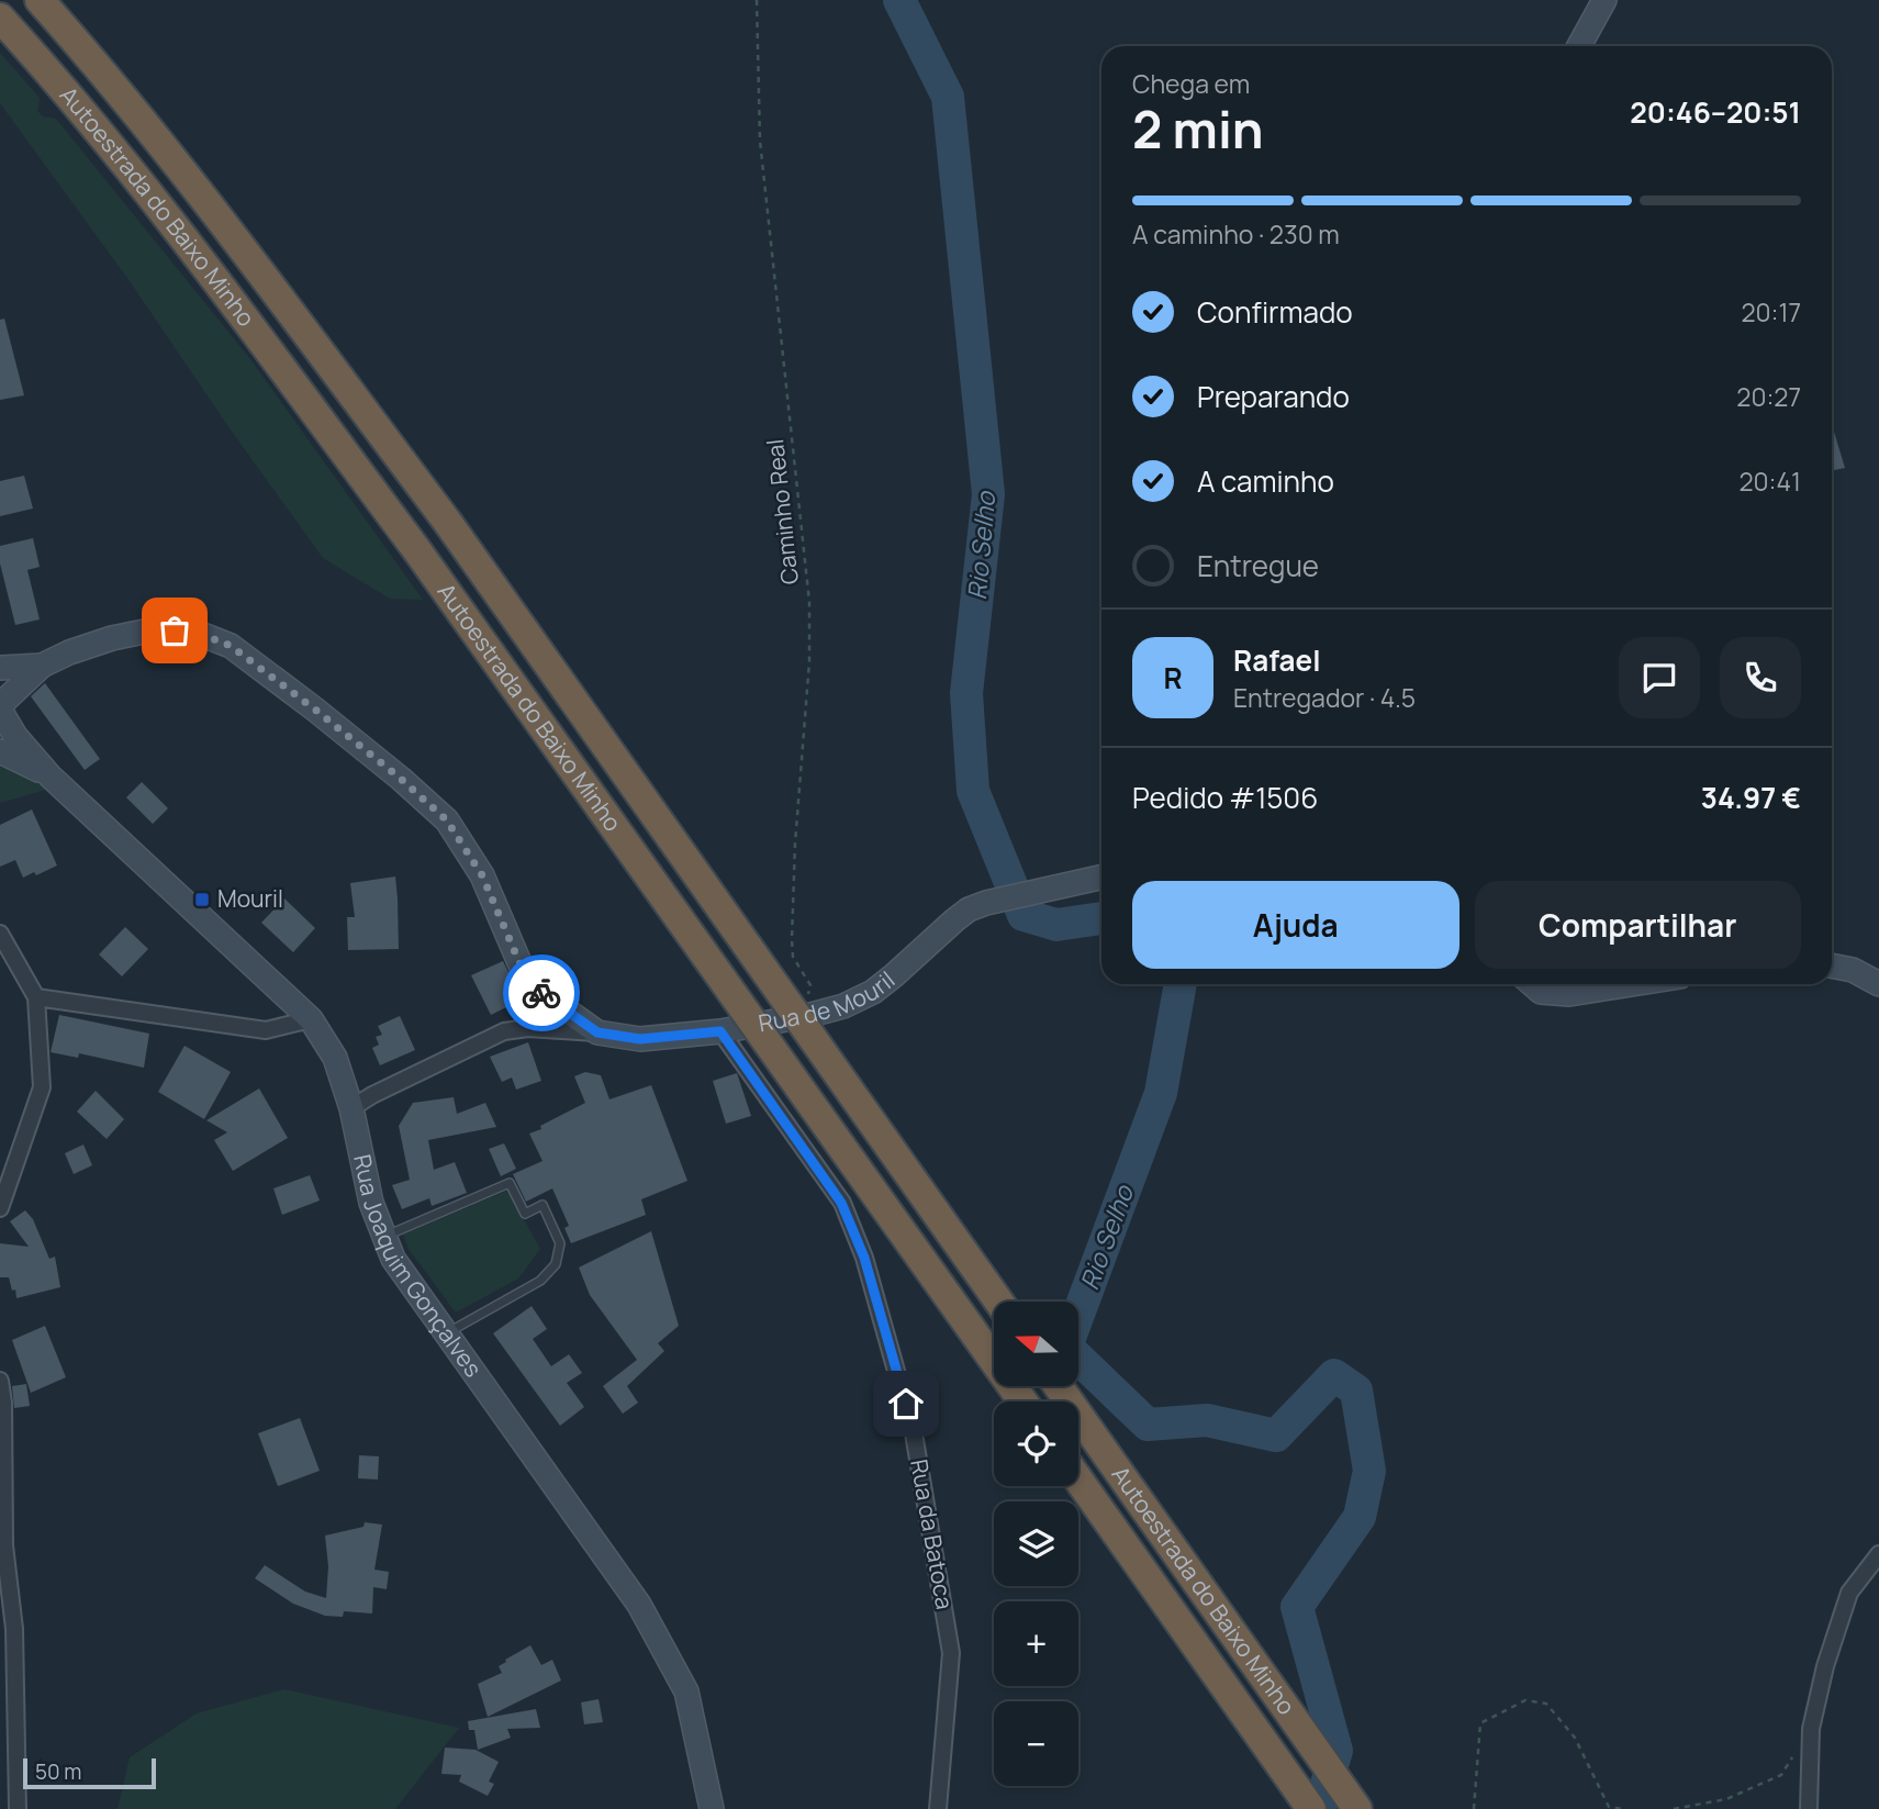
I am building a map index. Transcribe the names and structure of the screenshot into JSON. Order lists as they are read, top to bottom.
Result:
{
  "streets": {
    "highway": ["Autoestrada do Baixo Minho"],
    "street": ["Rua de Mouril", "Rua Joaquim Gonçalves", "Rua da Batoca"],
    "path": ["Caminho Real"]
  },
  "crossings": [
    ["Caminho Real", "Rua de Mouril"],
    ["Rua de Mouril", "Rua da Batoca"]
  ],
  "water": ["Rio Selho"],
  "places": {
    "transit": ["Mouril"]
  },
  "scale_bar": "50 m",
  "north": "left",
  "page": {
    "heading": ["2 min", "Chega em", "20:46–20:51"],
    "panel": [
      "Rafael",
      "Entregador · 4.5",
      "Pedido #1506",
      "34.97 €"
    ],
    "bar": "A caminho · 230 m",
    "list": [
      ["Confirmado", "20:17"],
      ["Preparando", "20:27"],
      ["A caminho", "20:41"],
      "Entregue"
    ],
    "round": "R",
    "buttons": ["Ajuda", "Compartilhar"],
    "map_buttons": ["+", "−"],
    "scale": "50 m"
  }
}
